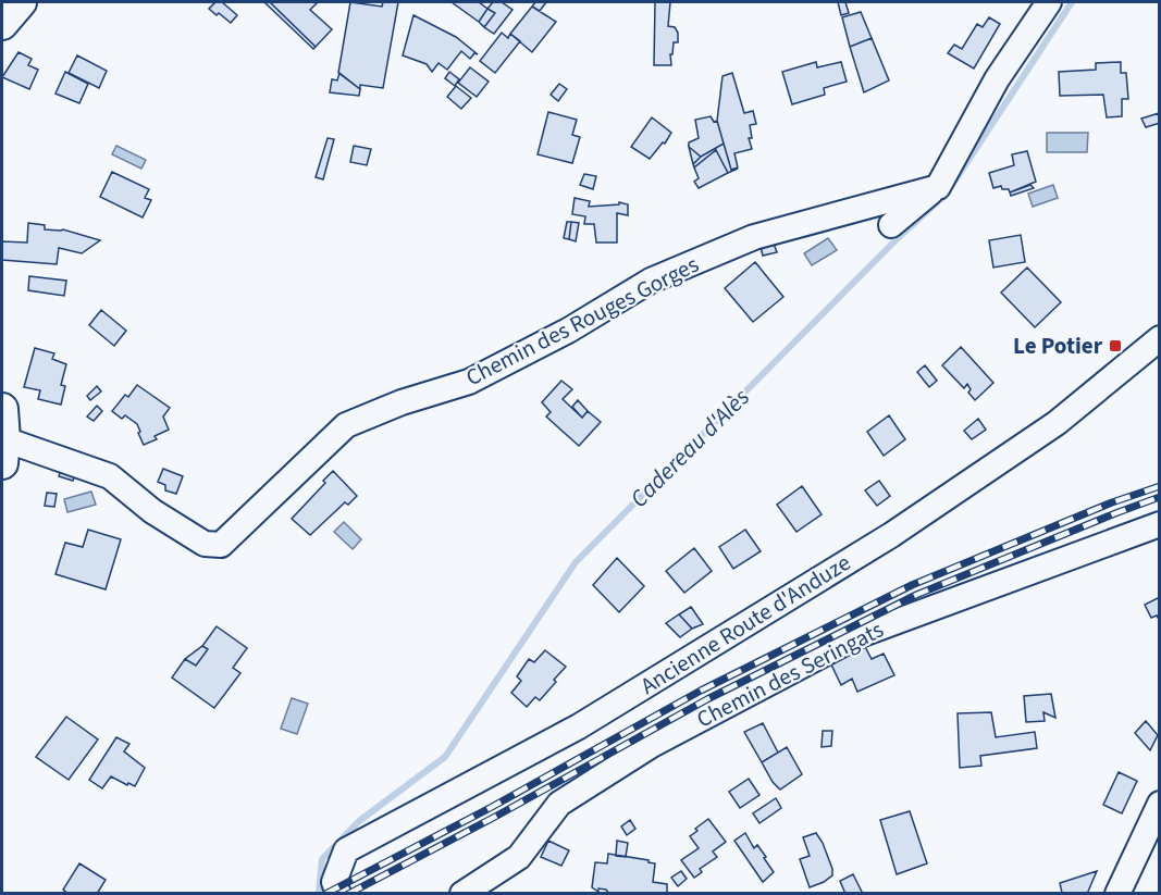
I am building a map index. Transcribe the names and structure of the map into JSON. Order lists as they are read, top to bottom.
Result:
{
  "streets": {
    "street": ["Chemin des Rouges Gorges", "Ancienne Route d'Anduze", "Chemin des Seringats"]
  },
  "water": ["Cadereau d'Alès"],
  "places": {
    "transit": ["Le Potier"]
  }
}
